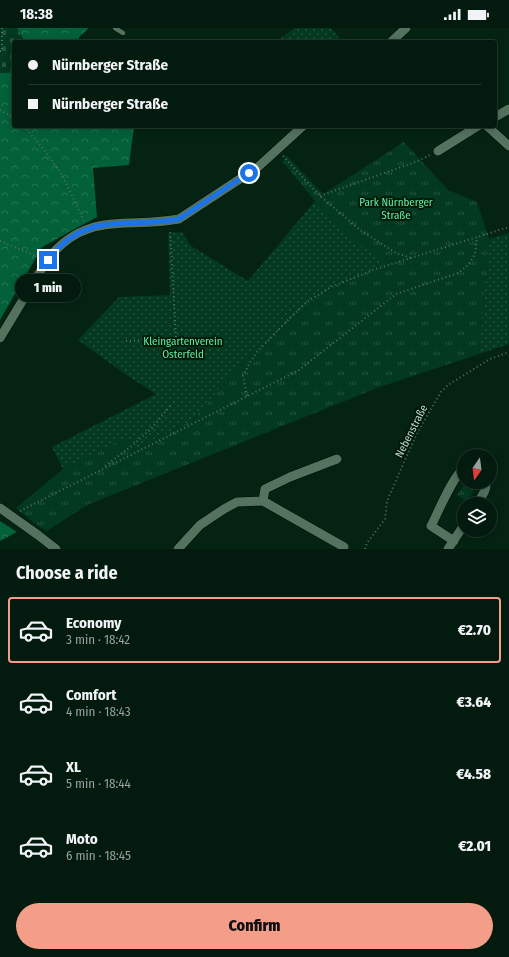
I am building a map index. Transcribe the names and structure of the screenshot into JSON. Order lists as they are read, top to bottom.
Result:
{
  "streets": {
    "path": ["Nebenstraße"]
  },
  "parks": ["Park Nürnberger Straße", "Kleingartenverein Osterfeld"],
  "north": "bottom",
  "page": {
    "status": "18:38",
    "banner": ["Nürnberger Straße", "Nürnberger Straße"],
    "bubble": "1 min",
    "heading": "Choose a ride",
    "list": [
      {
        "name": "Economy",
        "note": "3 min · 18:42",
        "value": "€2.70"
      },
      {
        "name": "Comfort",
        "note": "4 min · 18:43",
        "value": "€3.64"
      },
      {
        "name": "XL",
        "note": "5 min · 18:44",
        "value": "€4.58"
      },
      {
        "name": "Moto",
        "note": "6 min · 18:45",
        "value": "€2.01"
      }
    ],
    "buttons": "Confirm"
  }
}
